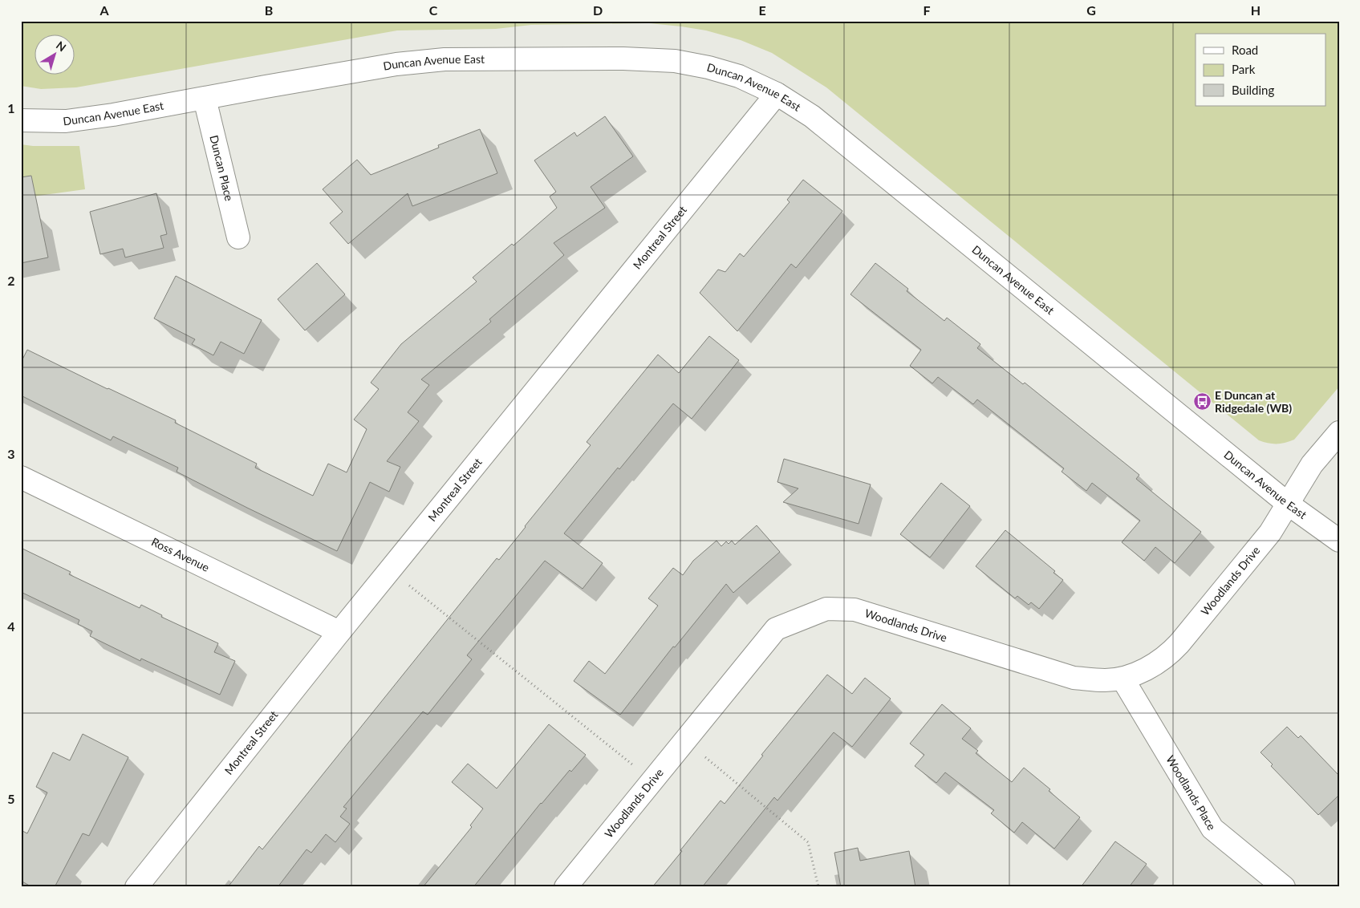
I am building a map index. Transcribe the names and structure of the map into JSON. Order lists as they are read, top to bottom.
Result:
{
  "streets": {
    "street": [
      "Duncan Avenue East",
      "Duncan Place",
      "Montreal Street",
      "Ross Avenue",
      "Woodlands Drive",
      "Woodlands Place"
    ]
  },
  "crossings": [
    ["Duncan Avenue East", "Duncan Place"],
    ["Duncan Avenue East", "Montreal Street"],
    ["Duncan Avenue East", "Woodlands Drive"],
    ["Montreal Street", "Ross Avenue"],
    ["Woodlands Drive", "Woodlands Place"]
  ],
  "places": {
    "bus stop": ["E Duncan at Ridgedale (WB)"]
  },
  "legend": ["Road", "Park", "Building"],
  "north": "top right",
  "grid": {
    "columns": [
      "A",
      "B",
      "C",
      "D",
      "E",
      "F",
      "G",
      "H"
    ],
    "rows": [
      "1",
      "2",
      "3",
      "4",
      "5"
    ]
  }
}
